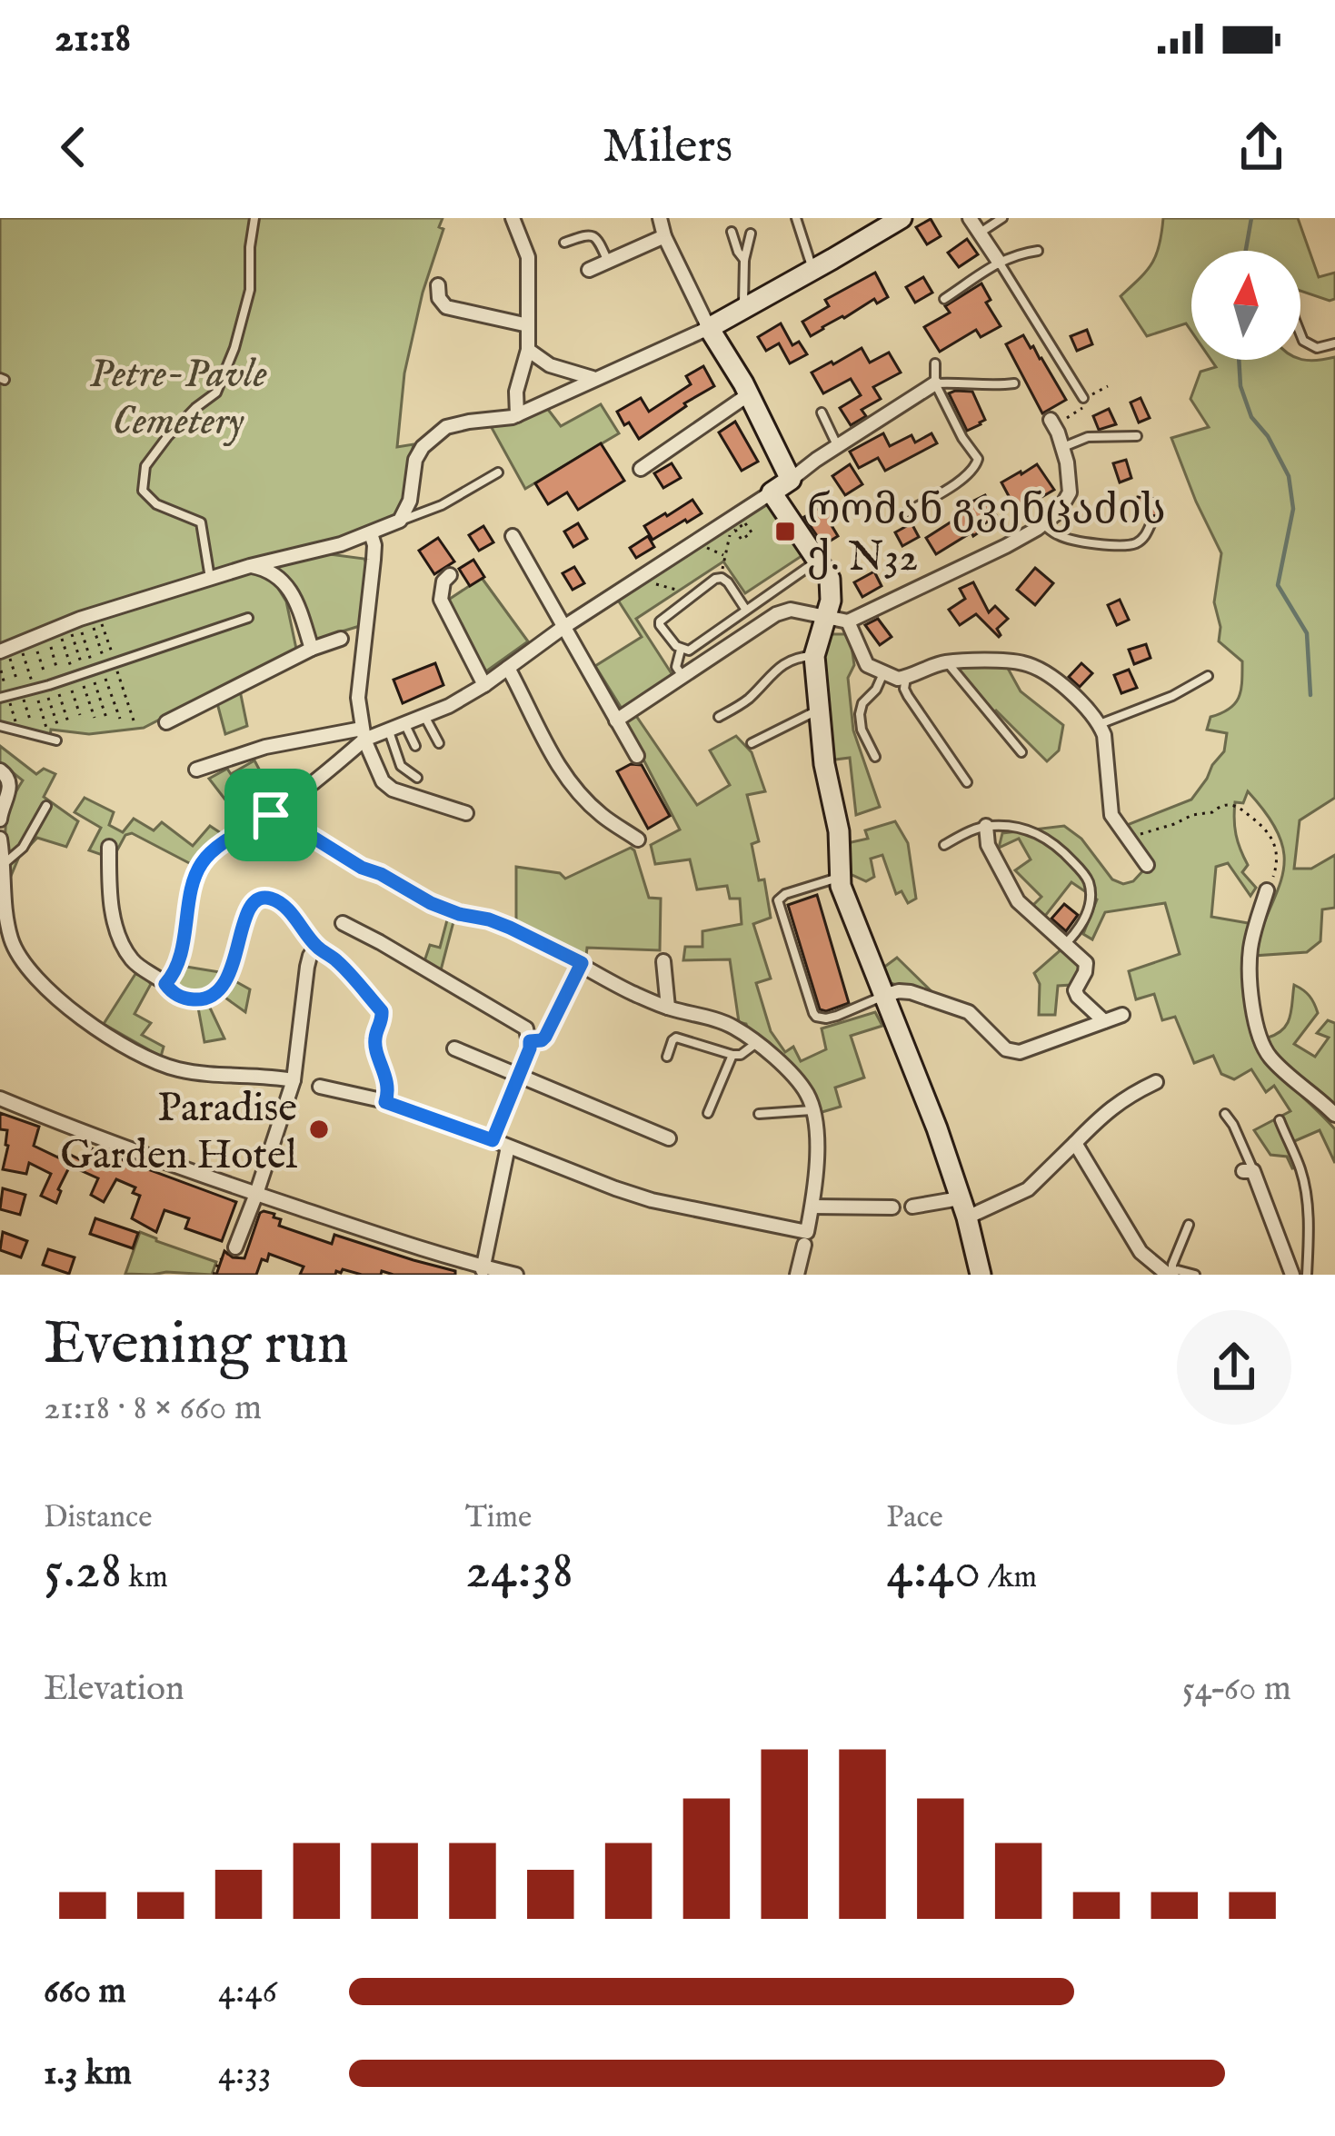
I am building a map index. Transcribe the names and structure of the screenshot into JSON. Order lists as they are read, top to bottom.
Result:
{
  "parks": ["Petre-Pavle Cemetery"],
  "places": {
    "transit": ["რომან გვენცაძის ქ. N32"],
    "other": ["Paradise Garden Hotel"]
  },
  "north": "top",
  "page": {
    "status": "21:18",
    "header": "Milers",
    "heading": ["Evening run", "21:18 · 8 × 660 m"],
    "stats": [
      ["Distance", "5.28 km"],
      ["Time", "24:38"],
      ["Pace", "4:40 /km"]
    ],
    "chart": ["Elevation", "54–60 m"],
    "list": [
      {
        "name": "660 m",
        "note": "4:46"
      },
      {
        "name": "1.3 km",
        "note": "4:33"
      }
    ]
  }
}
